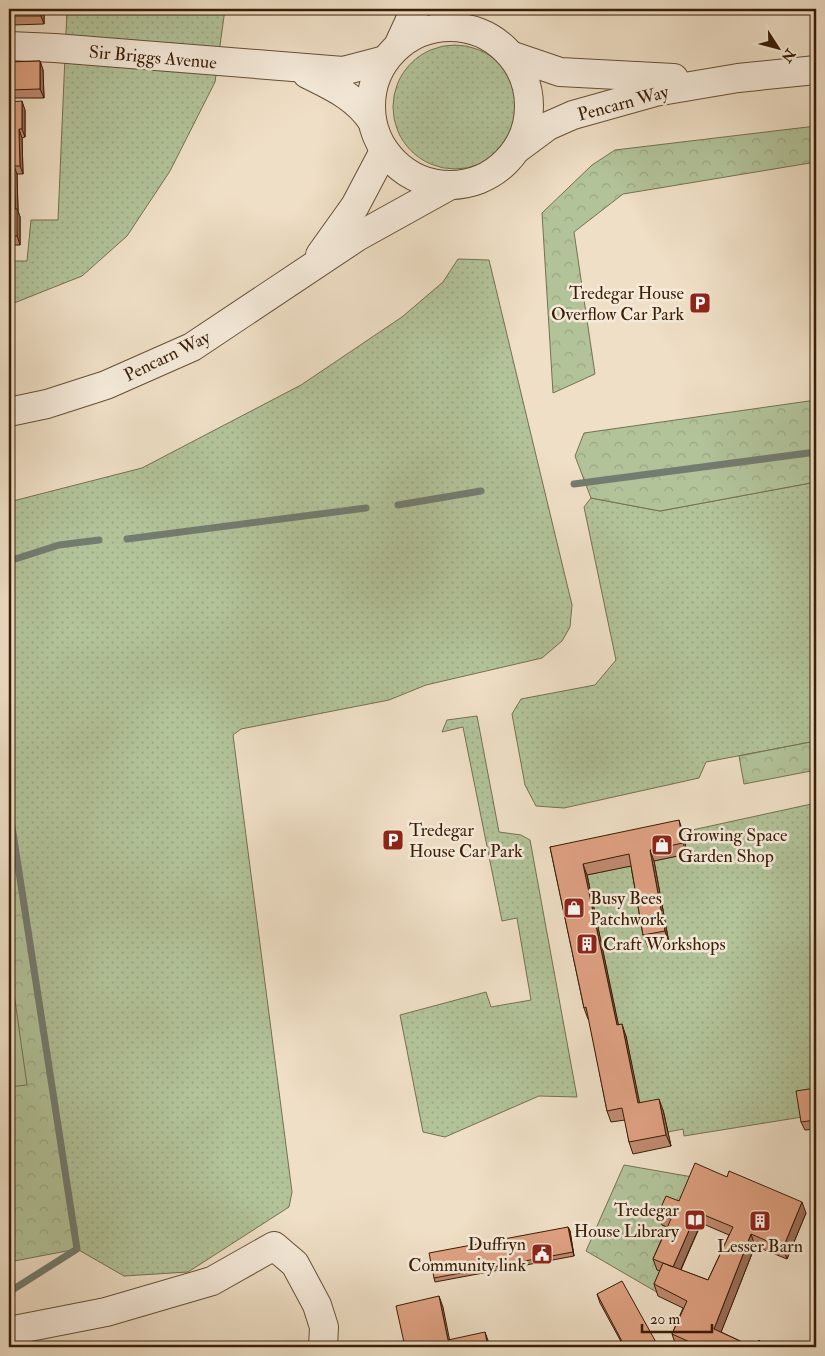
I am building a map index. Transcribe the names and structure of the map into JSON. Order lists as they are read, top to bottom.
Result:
{
  "streets": {
    "street": ["Sir Briggs Avenue", "Pencarn Way"]
  },
  "crossings": [
    ["Sir Briggs Avenue", "Pencarn Way"]
  ],
  "places": {
    "parking": ["Tredegar House Overflow Car Park", "Tredegar House Car Park"],
    "shop": ["Growing Space Garden Shop", "Busy Bees Patchwork"],
    "building": ["Craft Workshops", "Lesser Barn"],
    "library": ["Tredegar House Library"],
    "public building": ["Duffryn Community link"]
  },
  "scale_bar": "20 m",
  "north": "bottom right"
}
